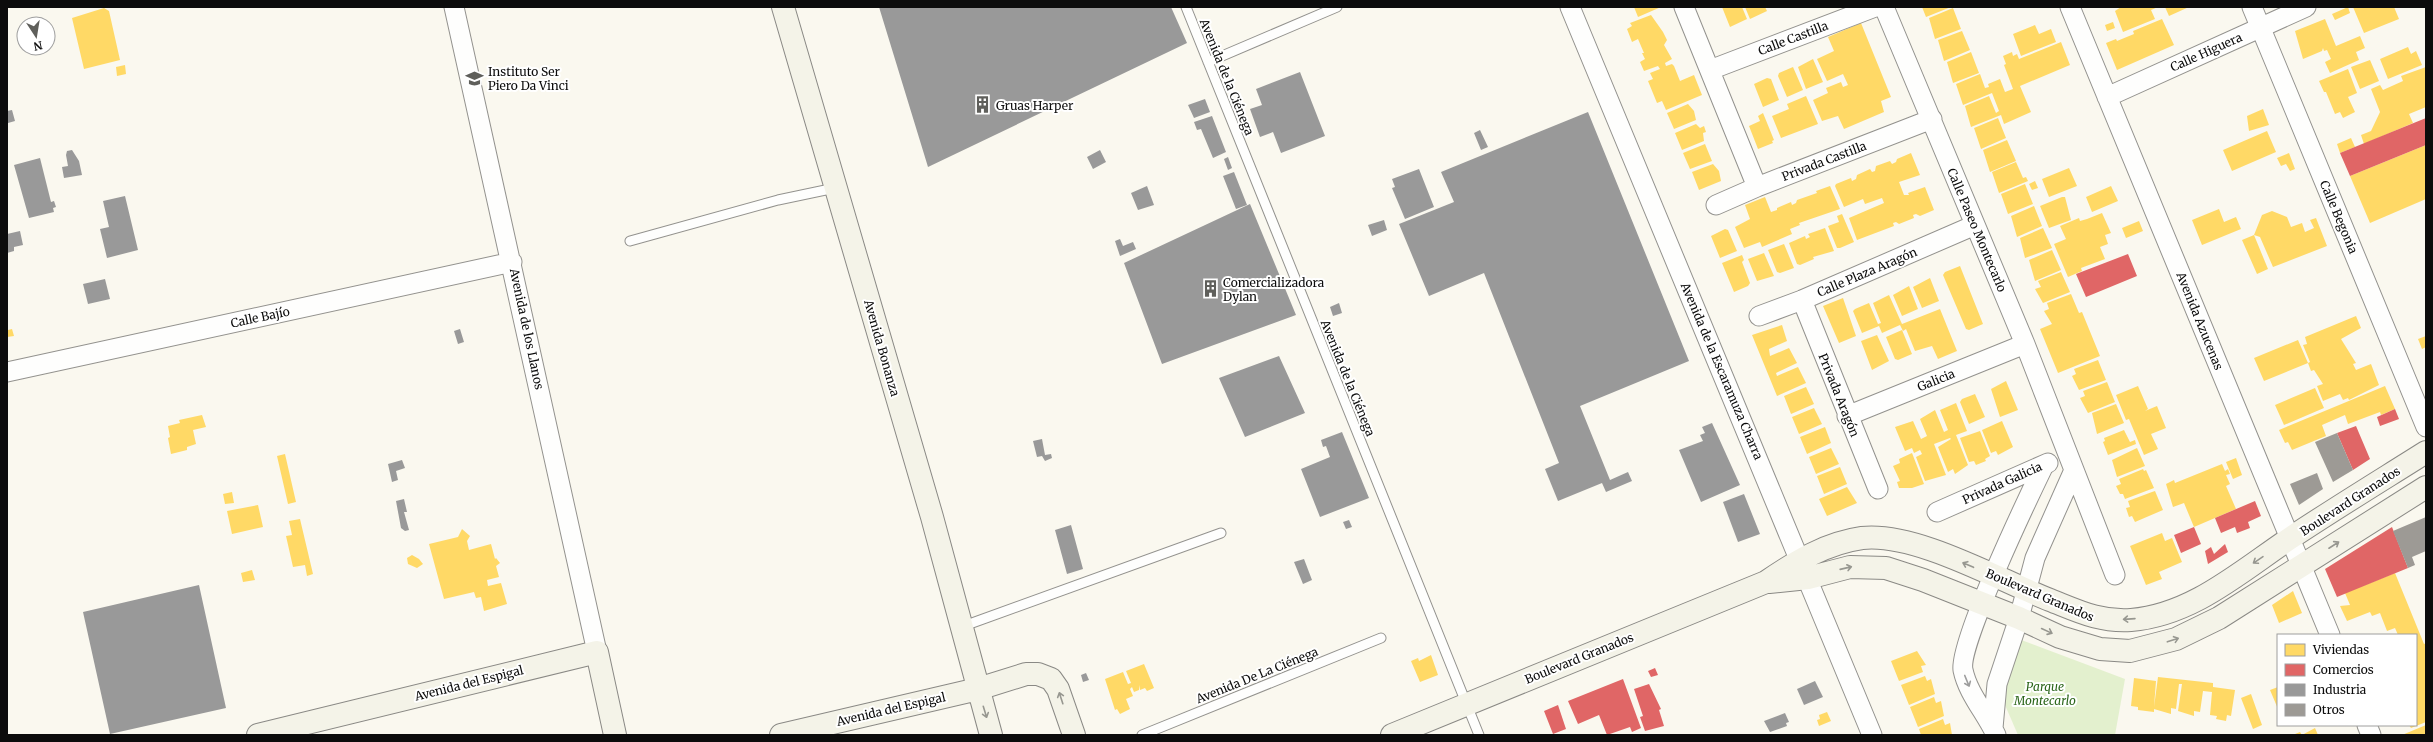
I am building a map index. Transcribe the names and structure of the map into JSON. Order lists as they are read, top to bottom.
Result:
{
  "streets": {
    "street": [
      "Calle Castilla",
      "Calle Higuera",
      "Privada Castilla",
      "Calle Begonia",
      "Calle Paseo Montecarlo",
      "Calle Plaza Aragón",
      "Calle Bajío",
      "Avenida Azucenas",
      "Avenida de los Llanos",
      "Avenida Bonanza",
      "Avenida de la Escaramuza Charra",
      "Galicia",
      "Privada Aragón",
      "Privada Galicia",
      "Boulevard Granados",
      "Avenida del Espigal"
    ],
    "lane": ["Avenida de la Ciénega", "Avenida De La Ciénega"]
  },
  "crossings": [
    ["Calle Higuera", "Calle Begonia"],
    ["Calle Higuera", "Avenida Azucenas"],
    ["Avenida de la Ciénega", "Boulevard Granados"],
    ["Privada Castilla", "Calle Paseo Montecarlo"],
    ["Calle Paseo Montecarlo", "Calle Plaza Aragón"],
    ["Calle Paseo Montecarlo", "Galicia"],
    ["Calle Paseo Montecarlo", "Privada Galicia"],
    ["Calle Plaza Aragón", "Privada Aragón"],
    ["Calle Bajío", "Avenida de los Llanos"],
    ["Avenida Azucenas", "Boulevard Granados"],
    ["Avenida de los Llanos", "Avenida del Espigal"],
    ["Avenida Bonanza", "Avenida del Espigal"],
    ["Avenida de la Escaramuza Charra", "Boulevard Granados"],
    ["Galicia", "Privada Aragón"]
  ],
  "parks": ["Parque Montecarlo"],
  "places": {
    "school or university": ["Instituto Ser Piero Da Vinci"],
    "building": ["Gruas Harper", "Comercializadora Dylan"]
  },
  "legend": [
    "Viviendas",
    "Comercios",
    "Industria",
    "Otros"
  ],
  "north": "bottom"
}
